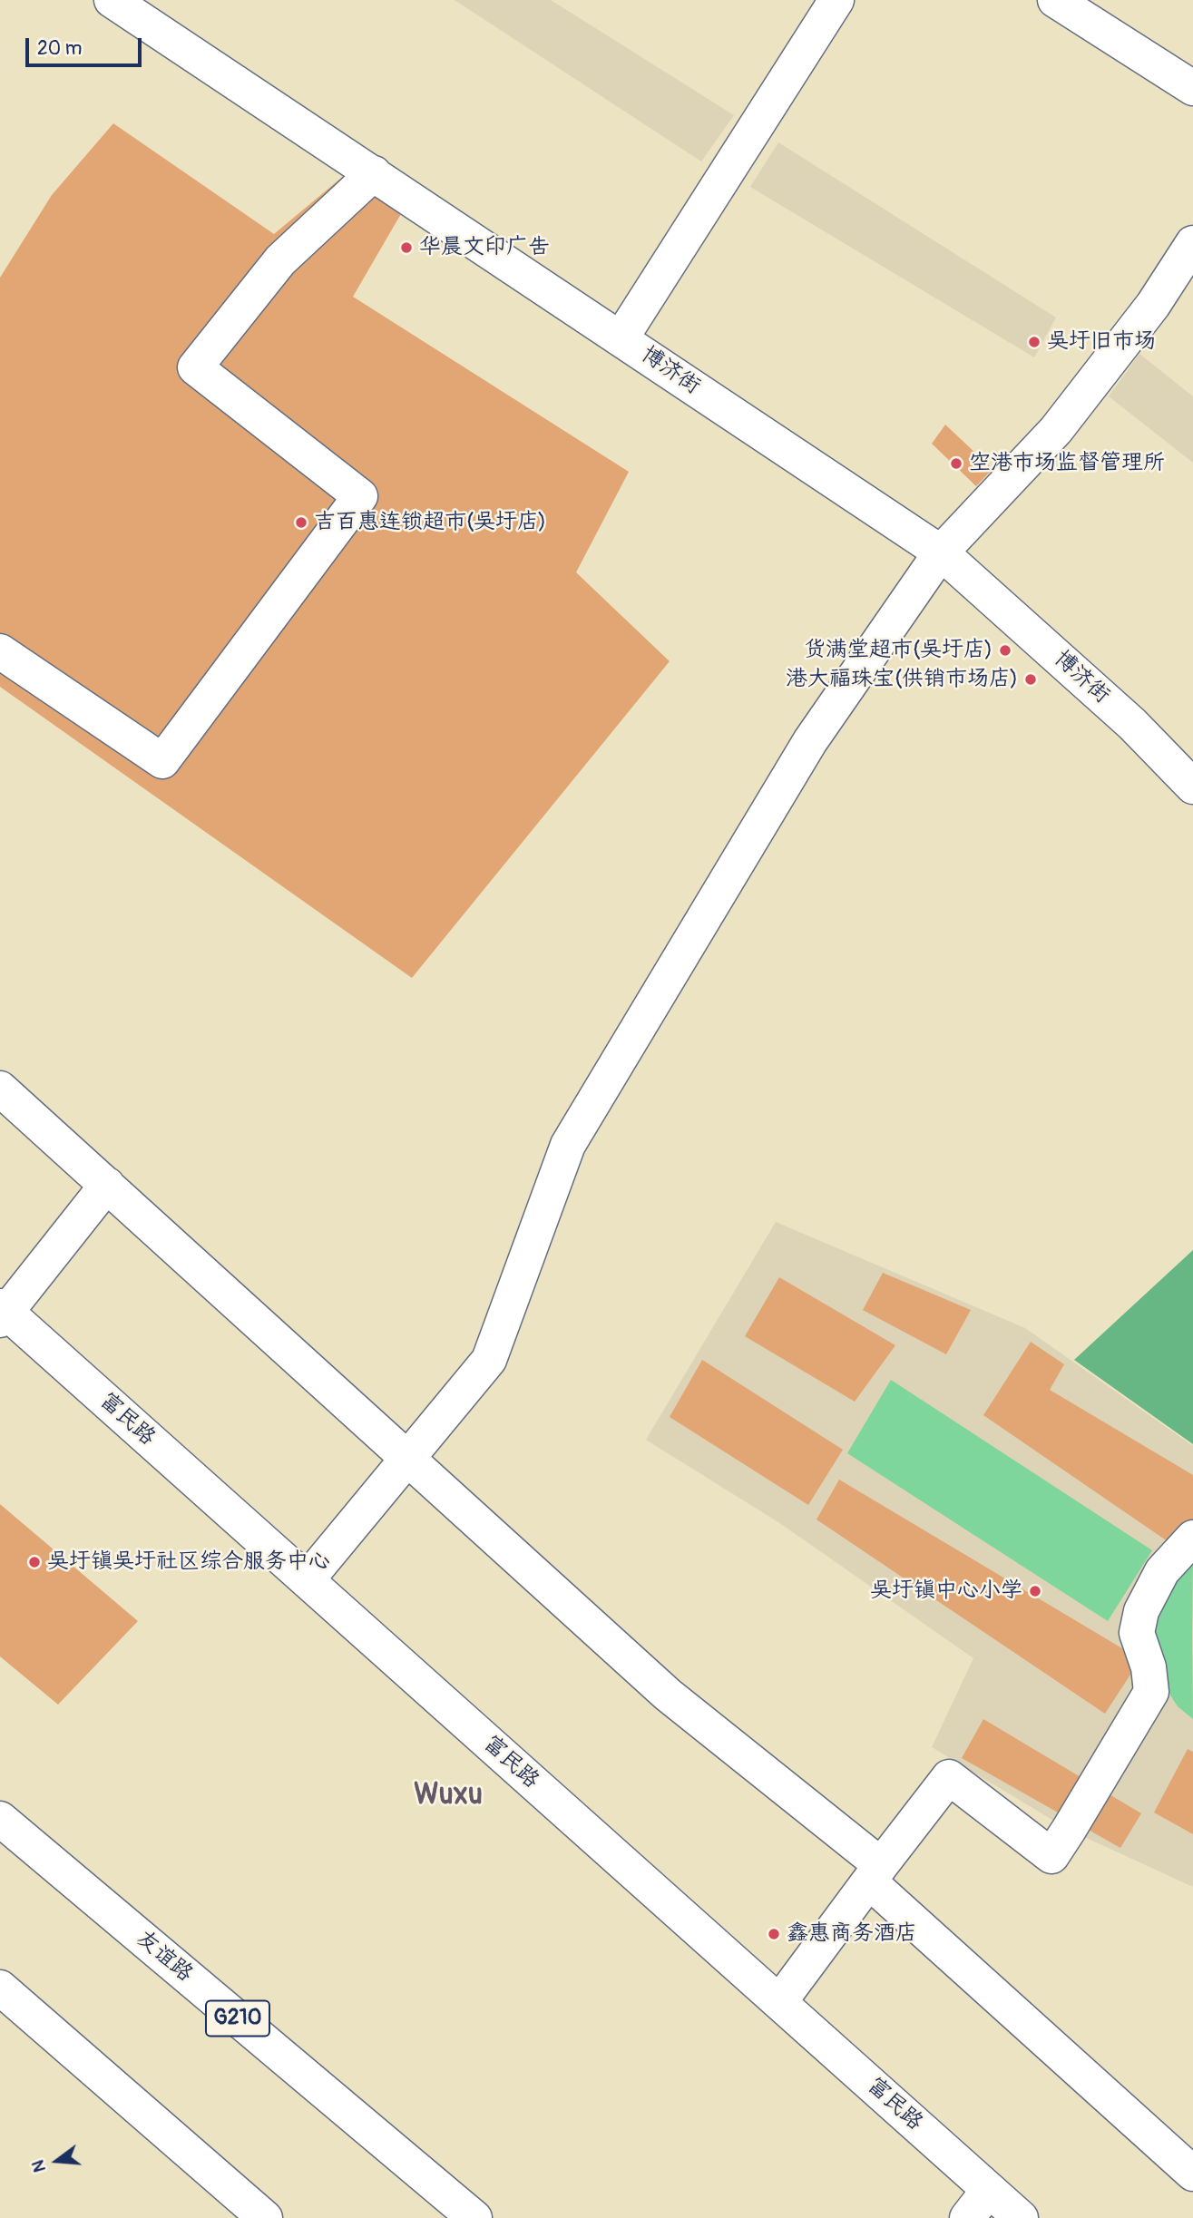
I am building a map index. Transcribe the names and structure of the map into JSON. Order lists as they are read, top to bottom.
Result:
{
  "streets": {
    "main road": [
      "博济街",
      "富民路",
      "友谊路",
      "G210"
    ]
  },
  "districts": ["Wuxu"],
  "places": [
    "华晨文印广告",
    "吴圩旧市场",
    "空港市场监督管理所",
    "吉百惠连锁超市(吴圩店)",
    "货满堂超市(吴圩店)",
    "港大福珠宝(供销市场店)",
    "吴圩镇吴圩社区综合服务中心",
    "吴圩镇中心小学",
    "鑫惠商务酒店"
  ],
  "scale_bar": "20 m",
  "north": "left"
}
